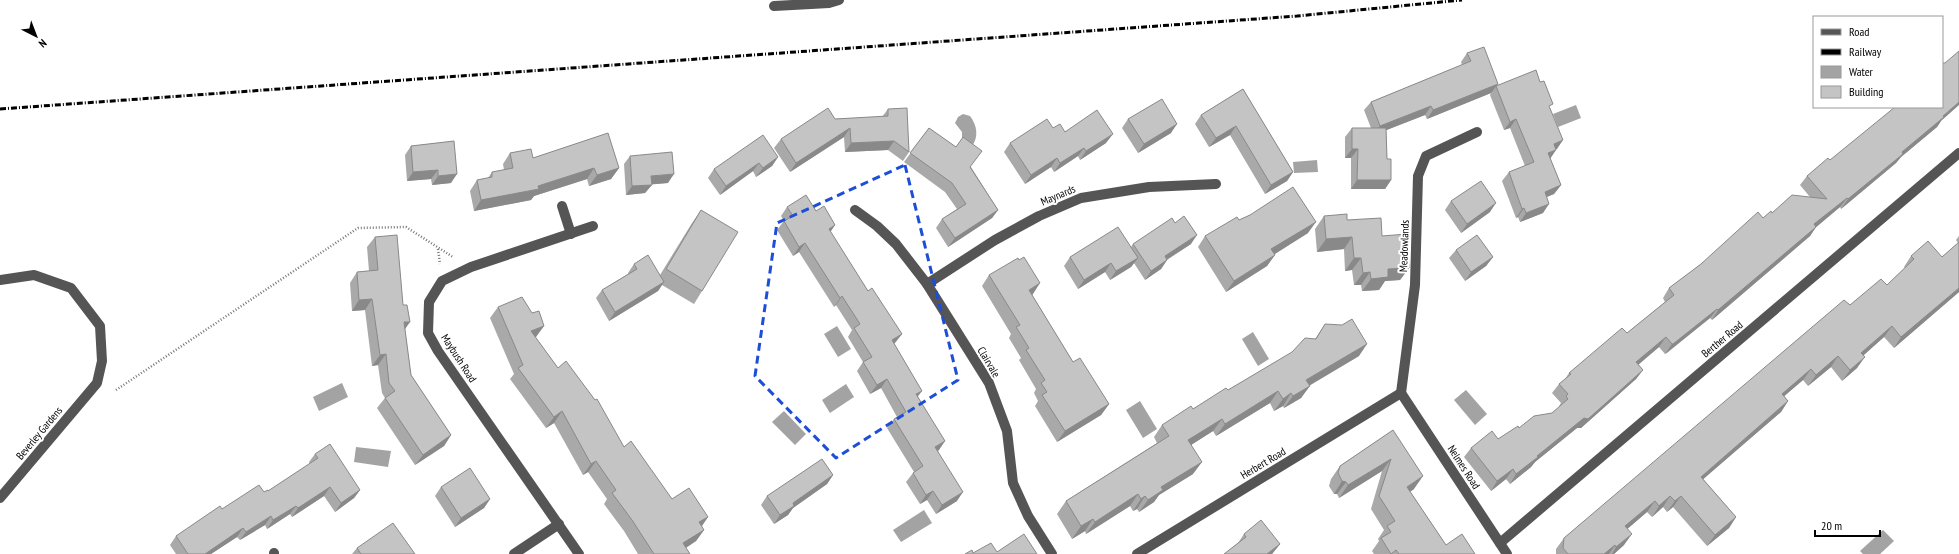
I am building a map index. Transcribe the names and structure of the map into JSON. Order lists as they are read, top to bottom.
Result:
{
  "streets": {
    "street": [
      "Maynards",
      "Meadowlands",
      "Berther Road",
      "Maybush Road",
      "Clairvale",
      "Beverley Gardens",
      "Herbert Road",
      "Nelmes Road"
    ]
  },
  "crossings": [
    ["Maynards", "Clairvale"],
    ["Meadowlands", "Herbert Road"],
    ["Meadowlands", "Nelmes Road"],
    ["Berther Road", "Nelmes Road"],
    ["Herbert Road", "Nelmes Road"]
  ],
  "legend": [
    "Road",
    "Railway",
    "Water",
    "Building"
  ],
  "scale_bar": "20 m",
  "north": "bottom right"
}
